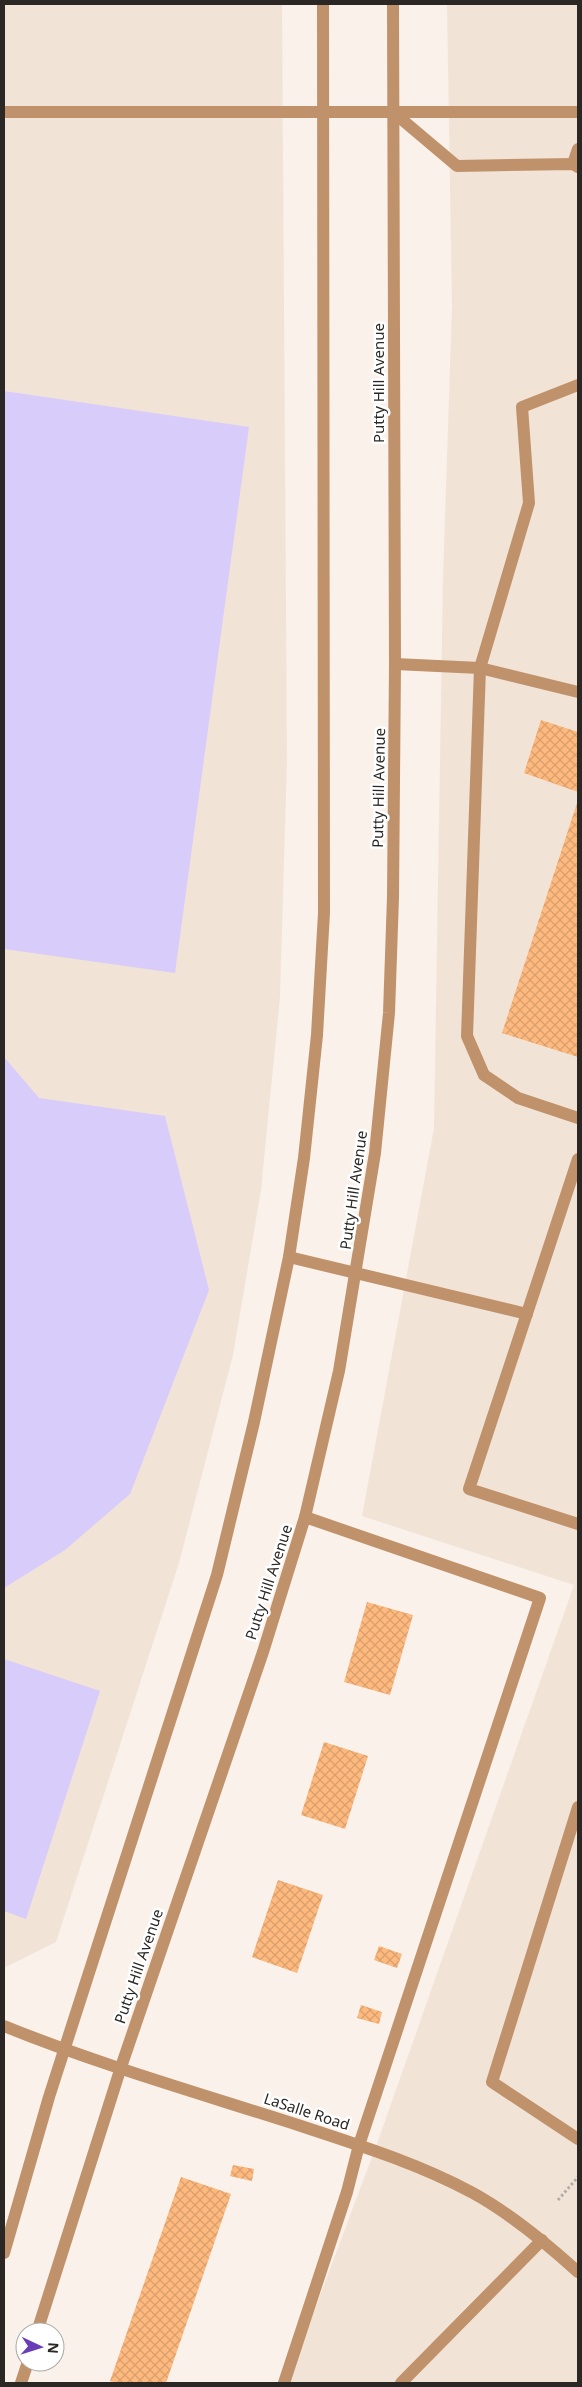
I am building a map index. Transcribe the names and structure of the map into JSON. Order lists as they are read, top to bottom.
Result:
{
  "streets": {
    "street": ["Putty Hill Avenue", "LaSalle Road"]
  },
  "crossings": [
    ["Putty Hill Avenue", "LaSalle Road"]
  ],
  "north": "right"
}
